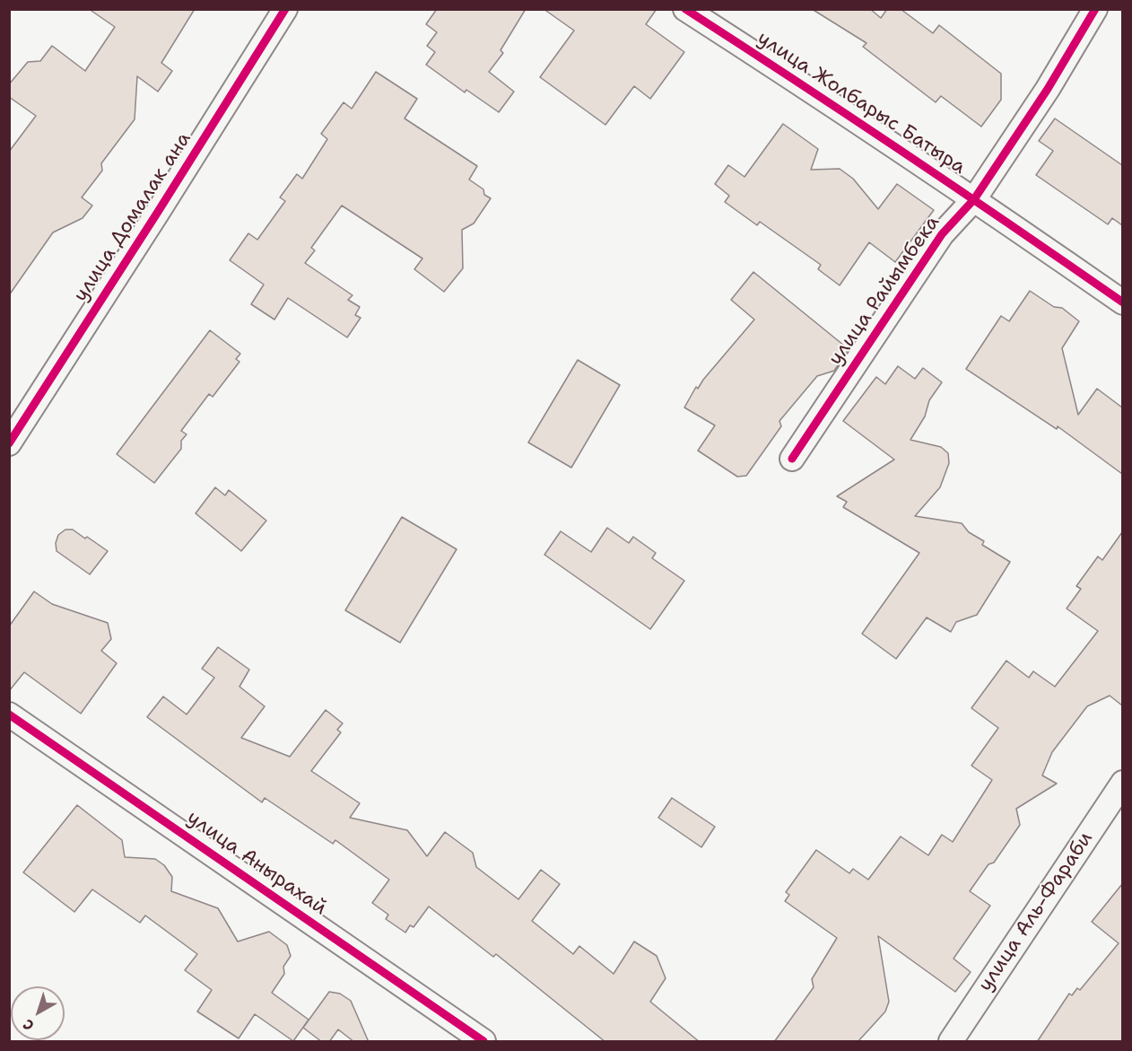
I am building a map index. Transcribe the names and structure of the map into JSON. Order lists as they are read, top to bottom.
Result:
{
  "streets": {
    "street": [
      "улица Жолбарыс Батыра",
      "улица Домалак ана",
      "улица Райымбека",
      "улица Анырахай",
      "улица Аль-Фараби"
    ]
  },
  "crossings": [
    ["улица Жолбарыс Батыра", "улица Райымбека"]
  ],
  "north": "bottom left"
}
